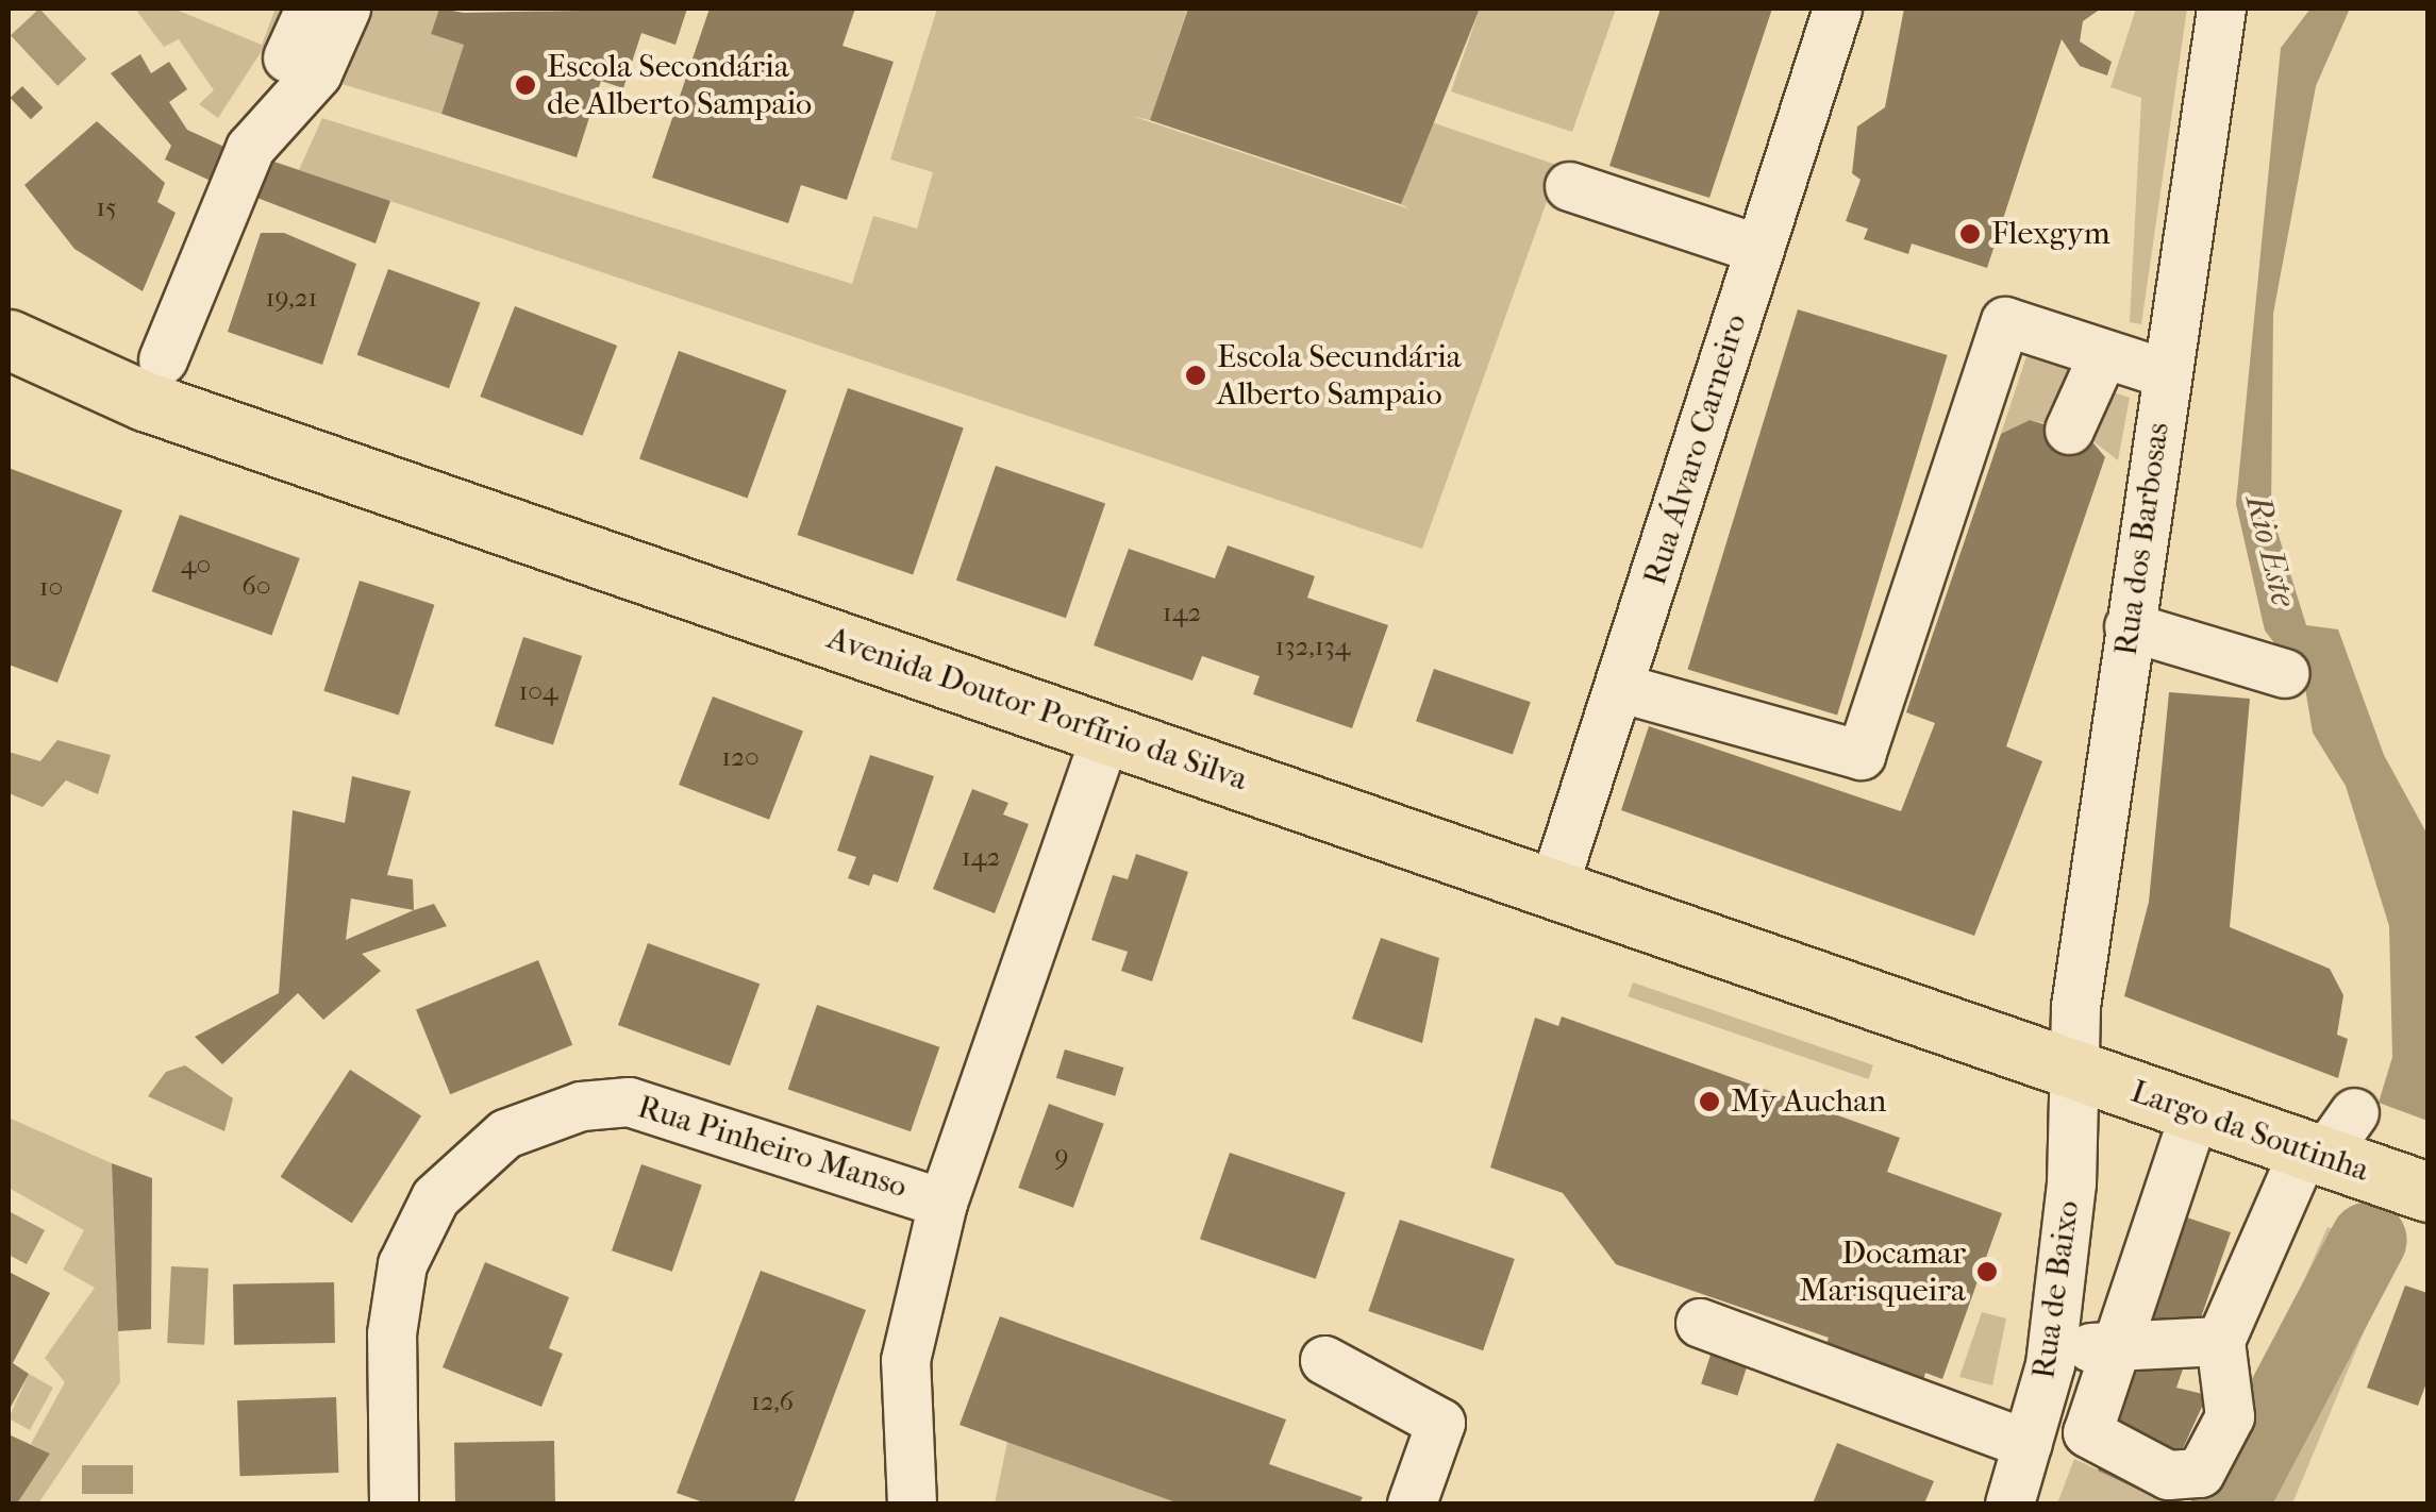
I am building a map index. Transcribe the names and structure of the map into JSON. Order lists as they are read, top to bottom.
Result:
{
  "streets": {
    "main road": ["Avenida Doutor Porfírio da Silva", "Largo da Soutinha"],
    "street": [
      "Rua Álvaro Carneiro",
      "Rua dos Barbosas",
      "Rua Pinheiro Manso",
      "Rua de Baixo"
    ]
  },
  "crossings": [
    ["Rua Álvaro Carneiro", "Avenida Doutor Porfírio da Silva"],
    ["Rua dos Barbosas", "Avenida Doutor Porfírio da Silva"],
    ["Rua dos Barbosas", "Largo da Soutinha"],
    ["Rua dos Barbosas", "Rua de Baixo"],
    ["Avenida Doutor Porfírio da Silva", "Largo da Soutinha"],
    ["Avenida Doutor Porfírio da Silva", "Rua de Baixo"],
    ["Largo da Soutinha", "Rua de Baixo"]
  ],
  "water": ["Rio Este"],
  "places": [
    "Escola Secondária de Alberto Sampaio",
    "Flexgym",
    "Escola Secundária Alberto Sampaio",
    "My Auchan",
    "Docamar Marisqueira"
  ],
  "house_numbers": [
    "15",
    "19,21",
    "40",
    "60",
    "10",
    "142",
    "132,134",
    "104",
    "120",
    "142",
    "9",
    "12,6"
  ]
}
